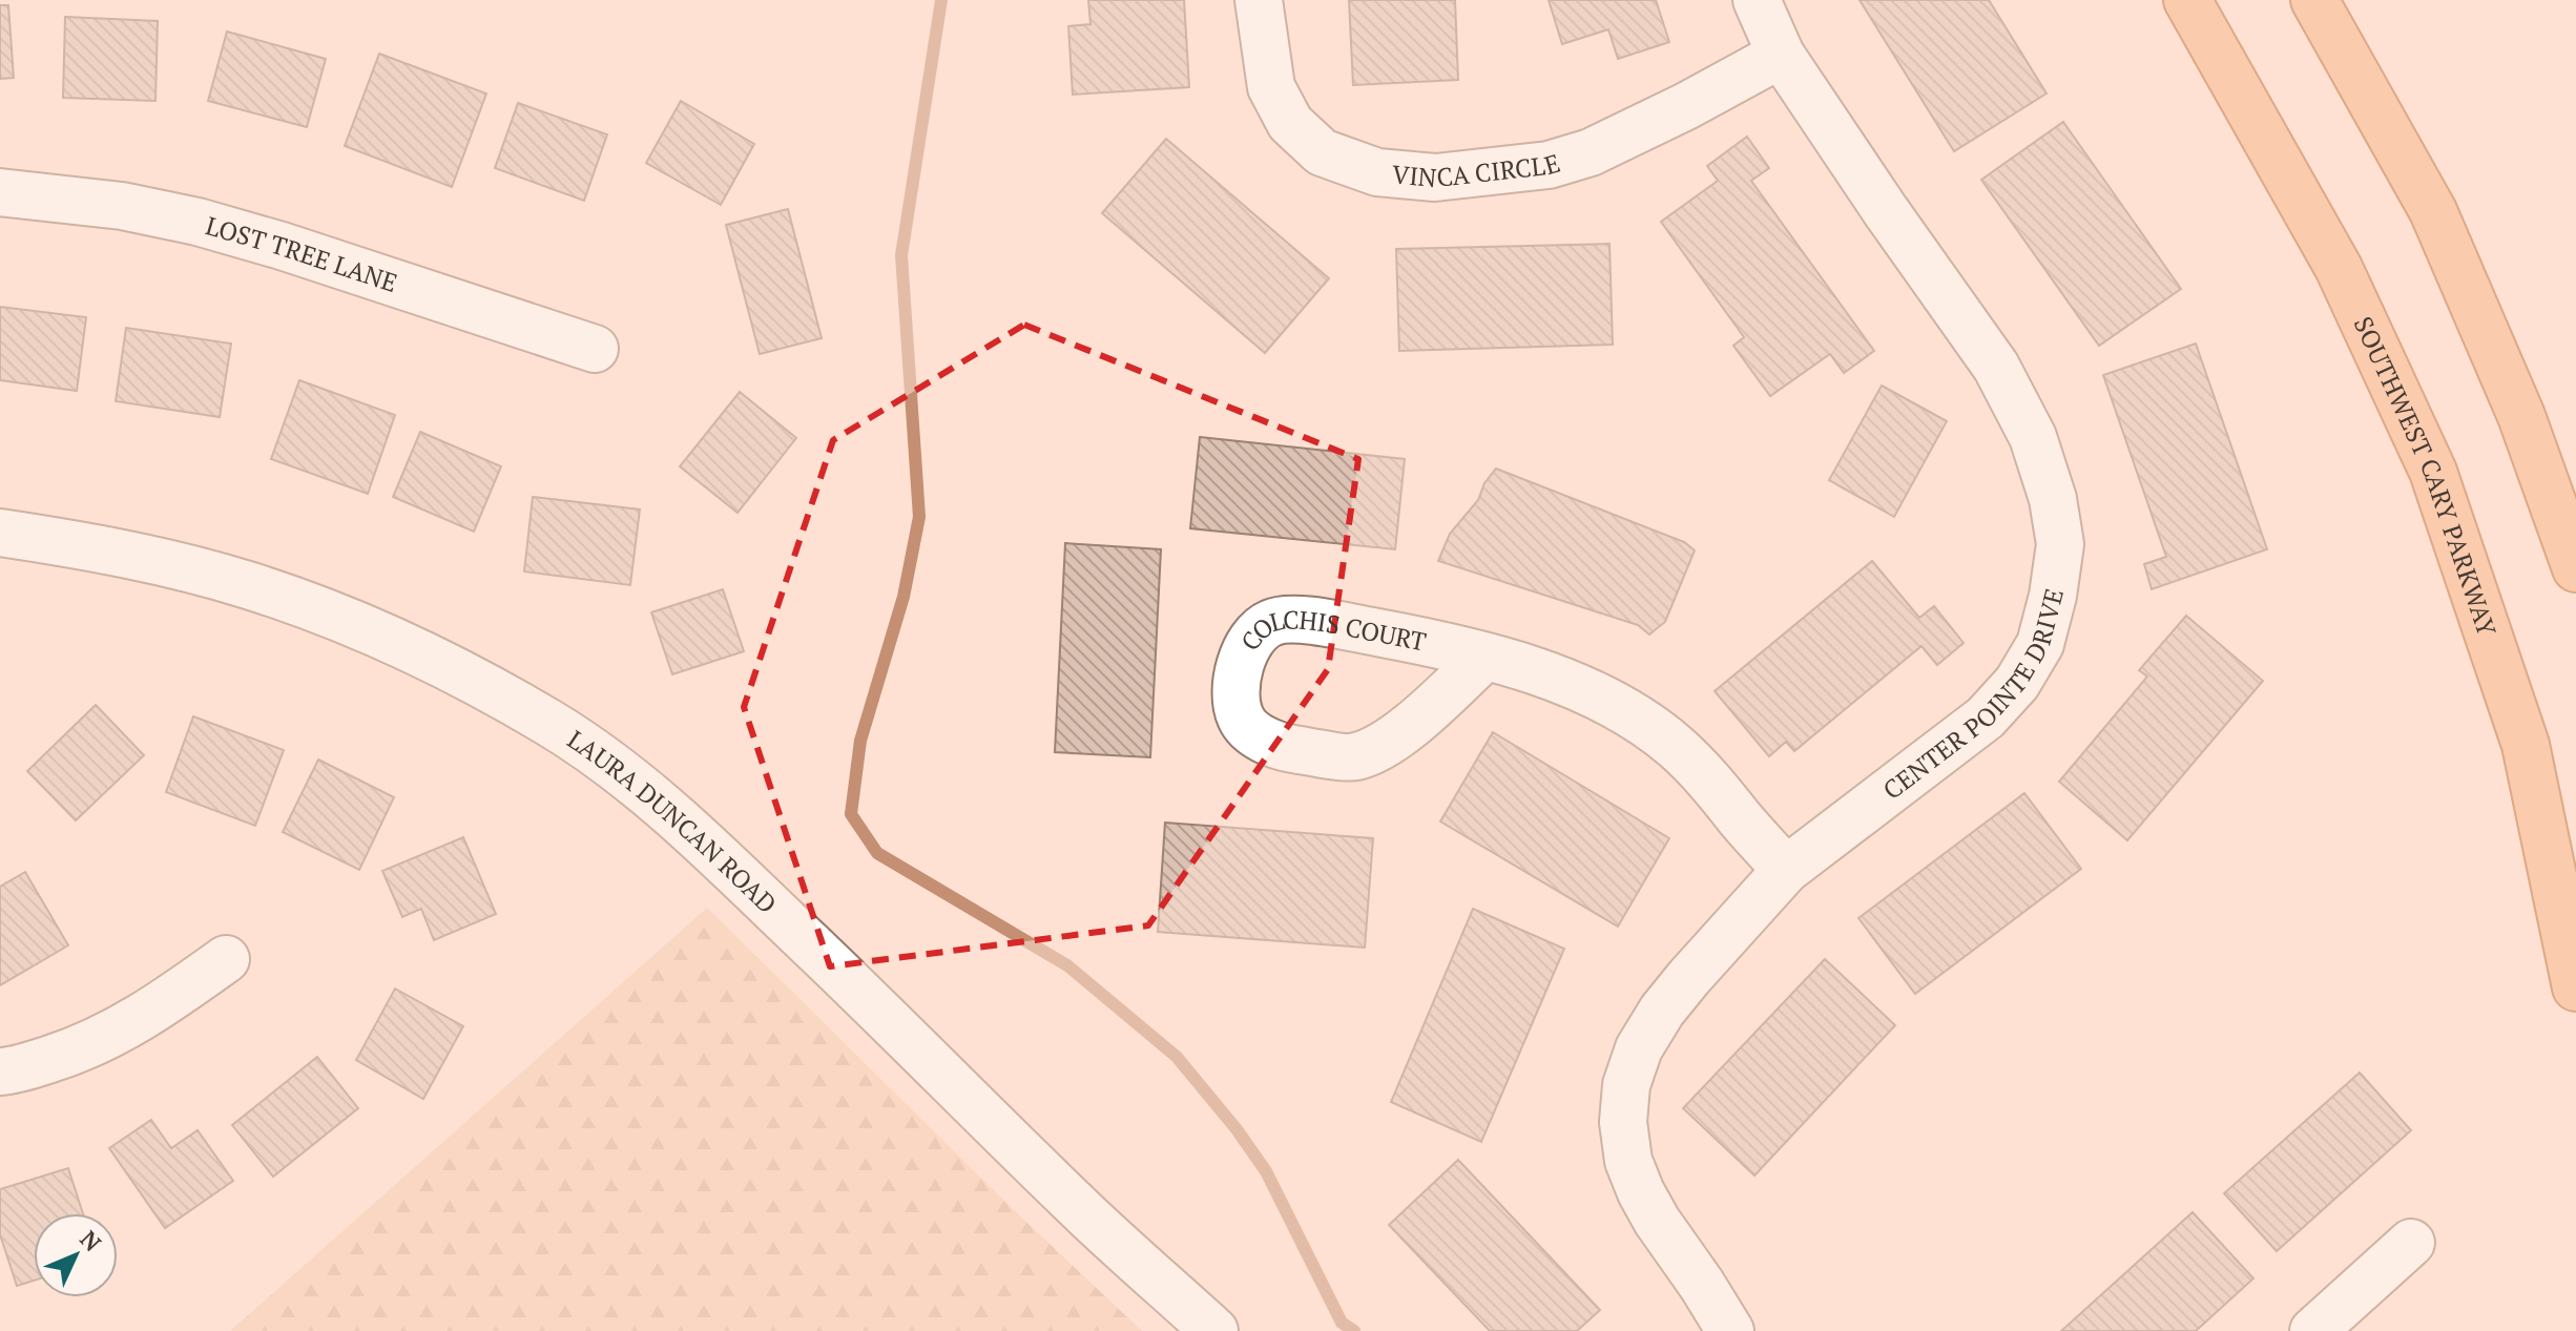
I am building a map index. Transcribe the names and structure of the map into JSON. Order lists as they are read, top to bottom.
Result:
{
  "streets": {
    "main road": ["SOUTHWEST CARY PARKWAY"],
    "street": [
      "VINCA CIRCLE",
      "LOST TREE LANE",
      "COLCHIS COURT",
      "CENTER POINTE DRIVE",
      "LAURA DUNCAN ROAD"
    ]
  },
  "crossings": [
    ["VINCA CIRCLE", "CENTER POINTE DRIVE"],
    ["COLCHIS COURT", "CENTER POINTE DRIVE"]
  ],
  "north": "top right"
}
